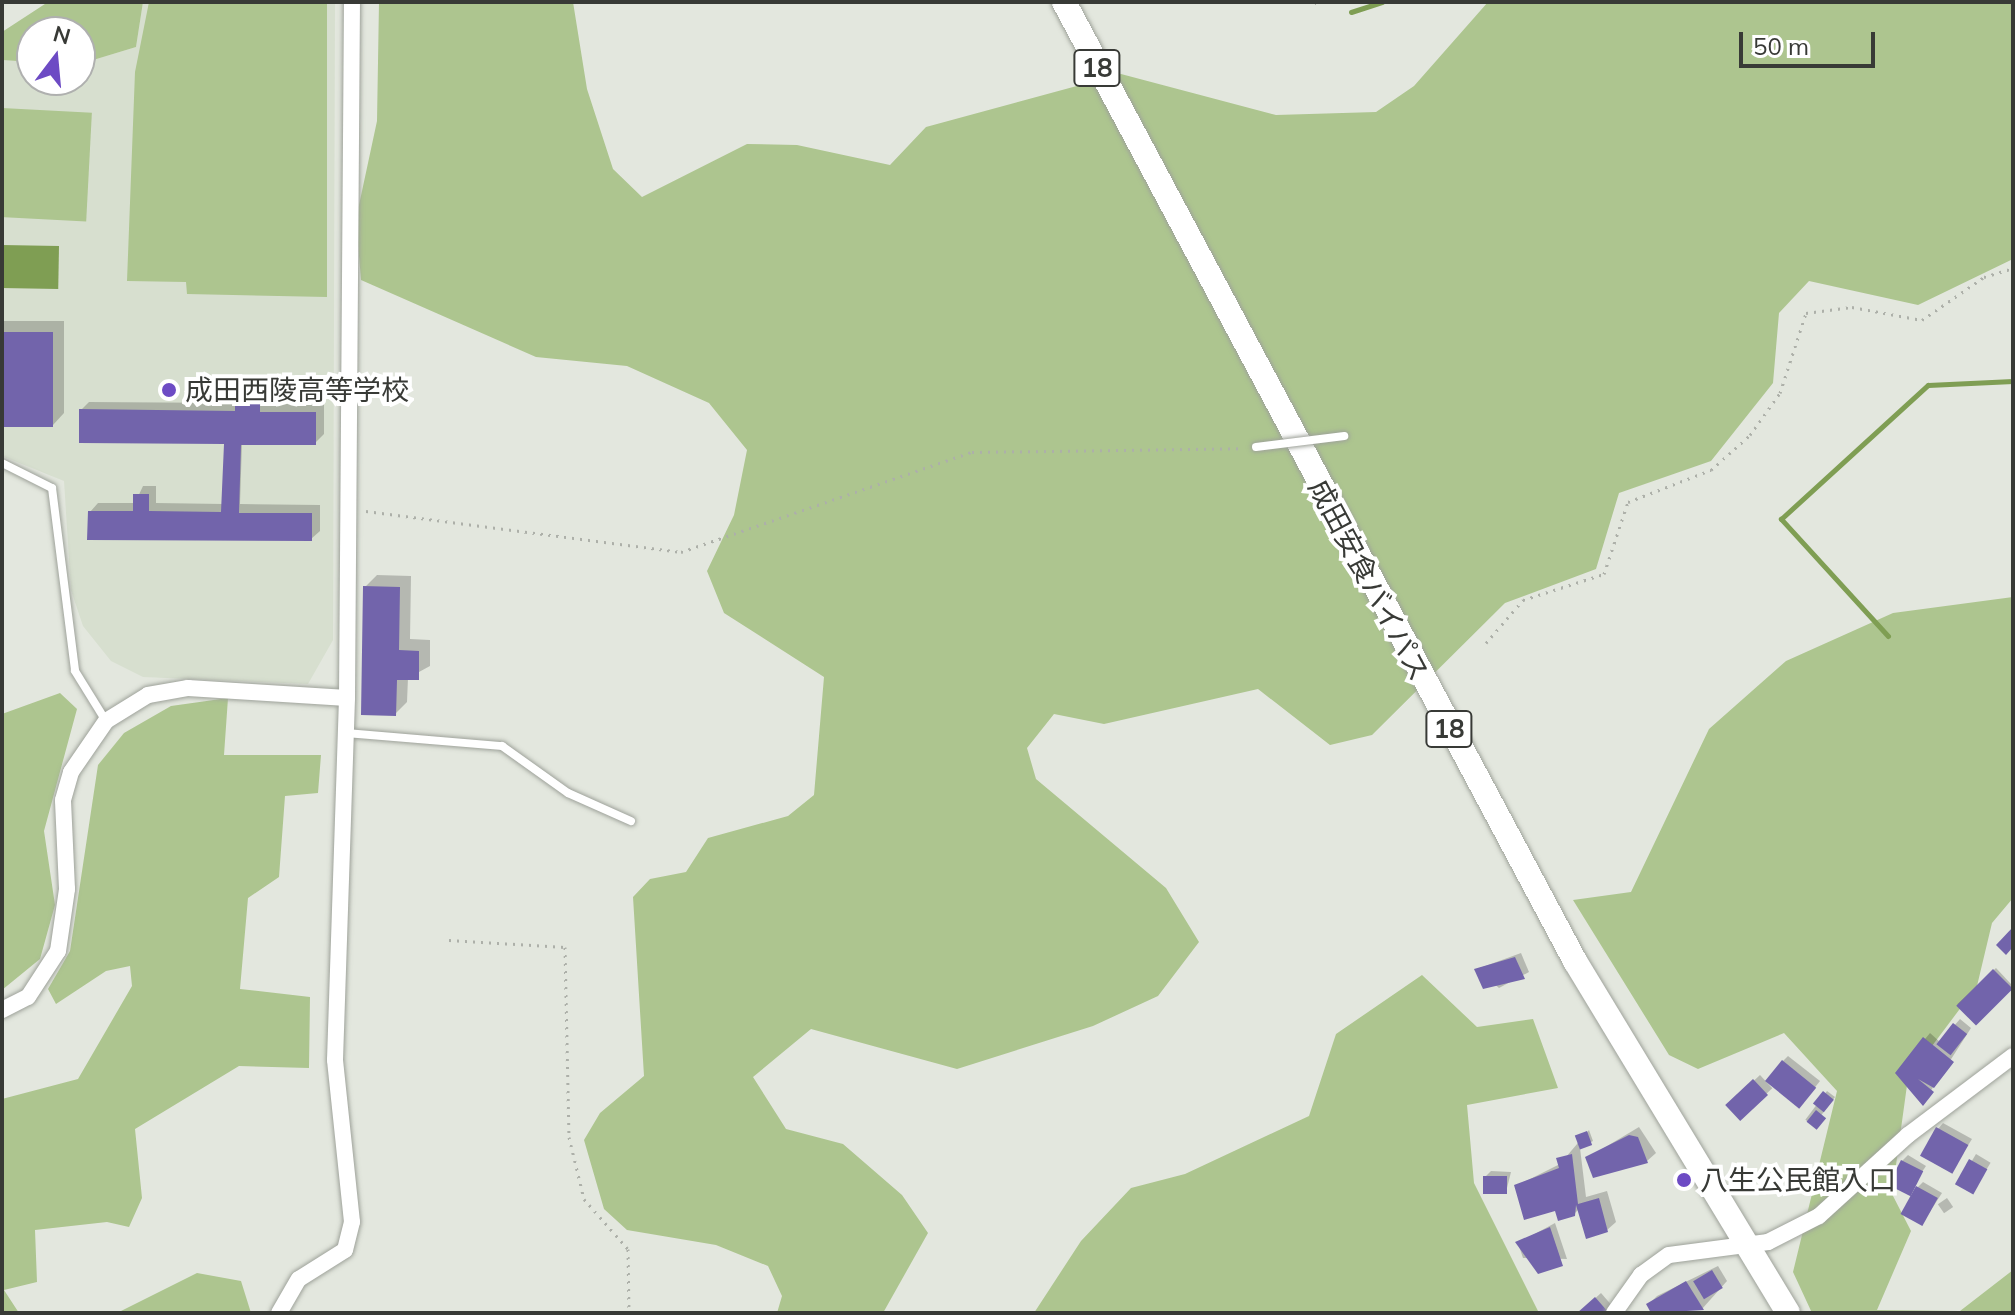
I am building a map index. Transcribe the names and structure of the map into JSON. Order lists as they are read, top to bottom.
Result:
{
  "streets": {
    "main road": ["18", "成田安食バイパス"]
  },
  "places": ["成田西陵高等学校", "八生公民館入口"],
  "scale_bar": "50 m",
  "north": "top"
}
